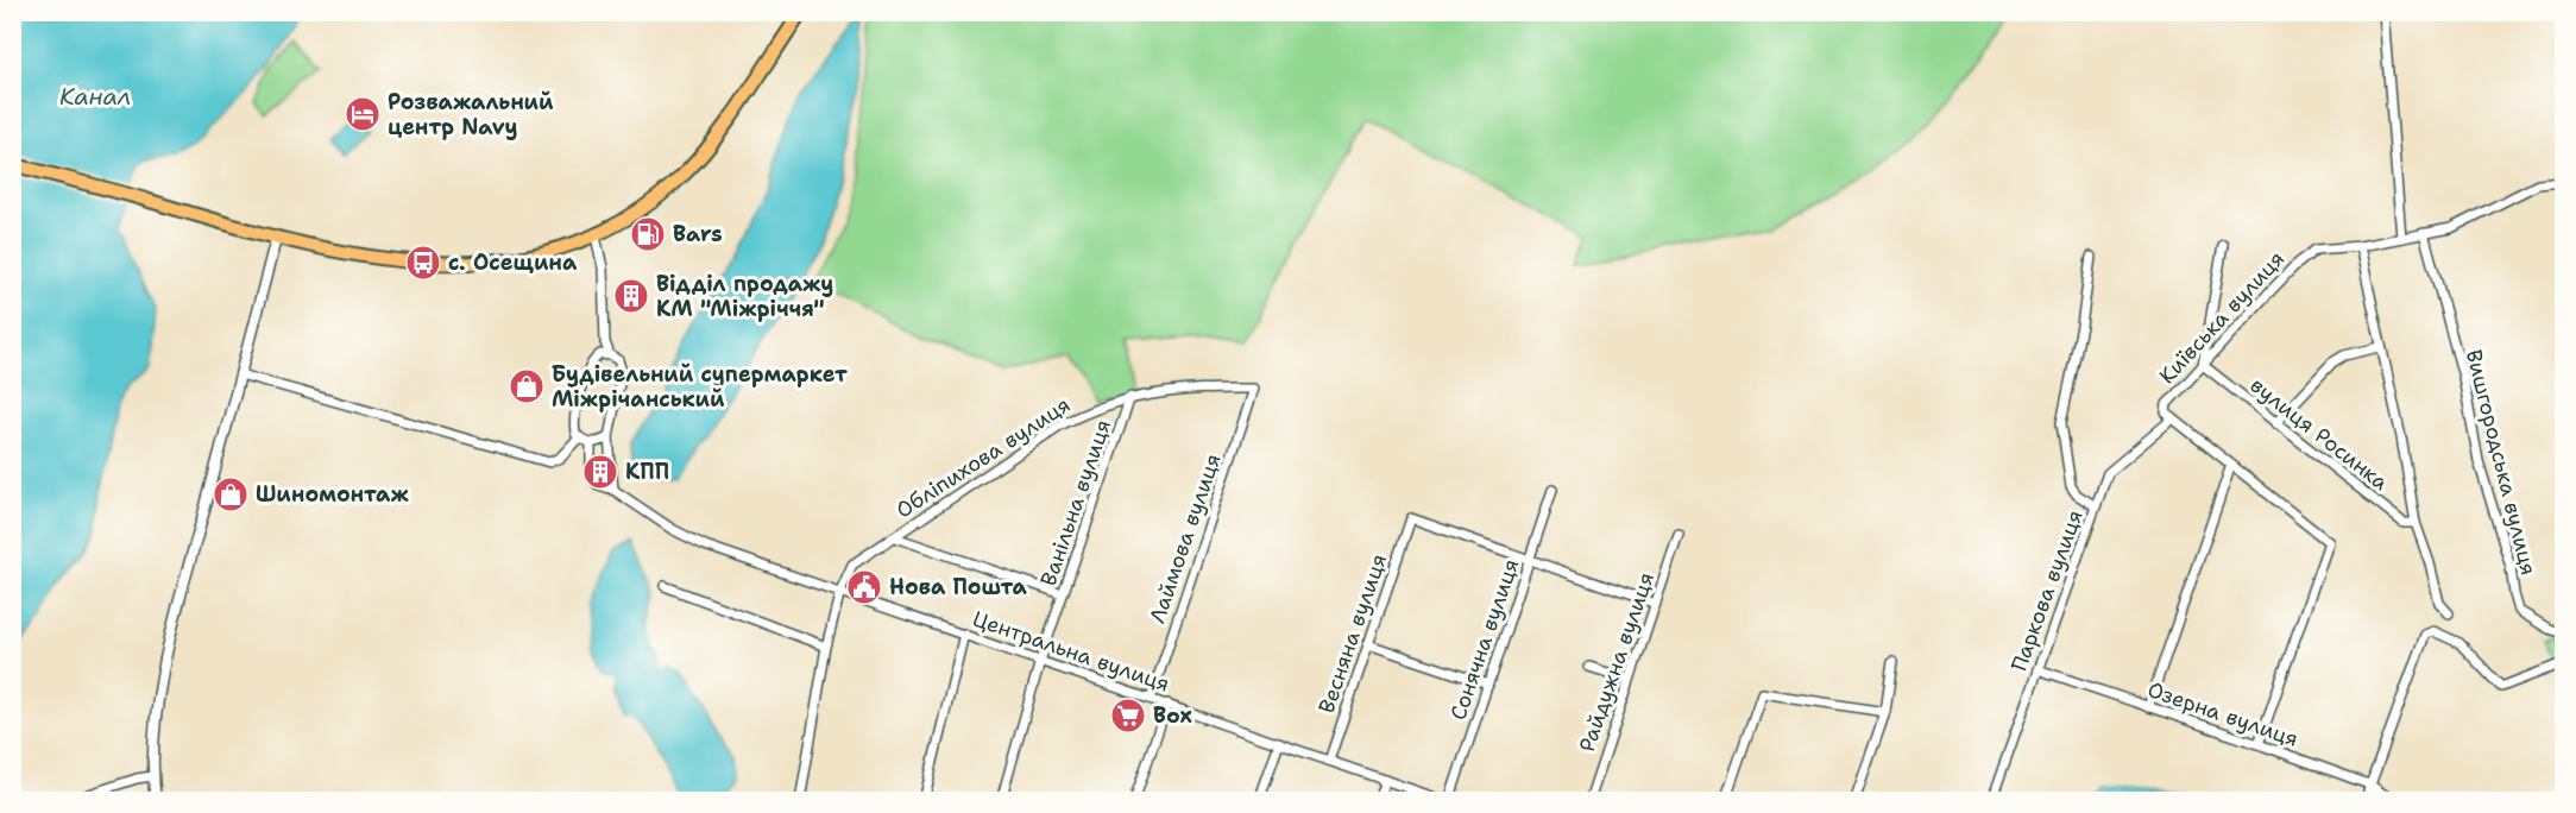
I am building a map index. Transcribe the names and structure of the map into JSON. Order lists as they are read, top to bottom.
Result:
{
  "streets": {
    "street": [
      "Київська вулиця",
      "вулиця Росинка",
      "Обліпихова вулиця",
      "Вишгородська вулиця",
      "Ванільна вулиця",
      "Лаймова вулиця",
      "Паркова вулиця",
      "Весняна вулиця",
      "Сонячна вулиця",
      "Центральна вулиця",
      "Райдужна вулиця",
      "Озерна вулиця"
    ]
  },
  "crossings": [
    ["Київська вулиця", "вулиця Росинка"],
    ["Київська вулиця", "Вишгородська вулиця"],
    ["Київська вулиця", "Паркова вулиця"],
    ["Обліпихова вулиця", "Ванільна вулиця"],
    ["Обліпихова вулиця", "Лаймова вулиця"],
    ["Обліпихова вулиця", "Центральна вулиця"],
    ["Ванільна вулиця", "Центральна вулиця"],
    ["Лаймова вулиця", "Центральна вулиця"],
    ["Паркова вулиця", "Озерна вулиця"],
    ["Весняна вулиця", "Сонячна вулиця"],
    ["Весняна вулиця", "Центральна вулиця"],
    ["Сонячна вулиця", "Центральна вулиця"]
  ],
  "water": ["Канал"],
  "places": {
    "hotel": ["Розважальний центр Navy"],
    "fuel station": ["Bars"],
    "bus stop": ["с. Осещина"],
    "building": ["Відділ продажу КМ \"Міжріччя\"", "КПП"],
    "shop": ["Будівельний супермаркет Міжрічанський", "Шиномонтаж"],
    "public building": ["Нова Пошта"],
    "supermarket": ["Box"]
  }
}
